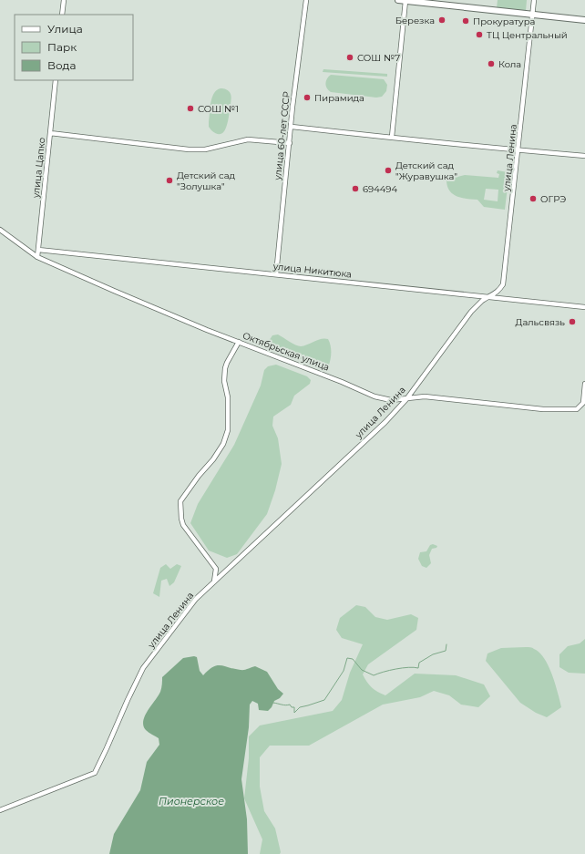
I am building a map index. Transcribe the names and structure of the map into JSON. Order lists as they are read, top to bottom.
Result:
{
  "streets": {
    "street": [
      "улица 60-лет СССР",
      "улица Ленина",
      "улица Цапко",
      "улица Никитюка",
      "Октябрьская улица"
    ]
  },
  "crossings": [
    ["улица 60-лет СССР", "улица Никитюка"],
    ["улица Ленина", "улица Никитюка"],
    ["улица Ленина", "Октябрьская улица"],
    ["улица Цапко", "улица Никитюка"],
    ["улица Цапко", "Октябрьская улица"]
  ],
  "water": ["Пионерское"],
  "places": [
    "Березка",
    "Прокуратура",
    "ТЦ Центральный",
    "СОШ №7",
    "Кола",
    "Пирамида",
    "СОШ №1",
    "Детский сад \"Журавушка\"",
    "Детский сад \"Золушка\"",
    "694494",
    "ОГРЭ",
    "Дальсвязь"
  ],
  "legend": ["Улица", "Парк", "Вода"]
}
